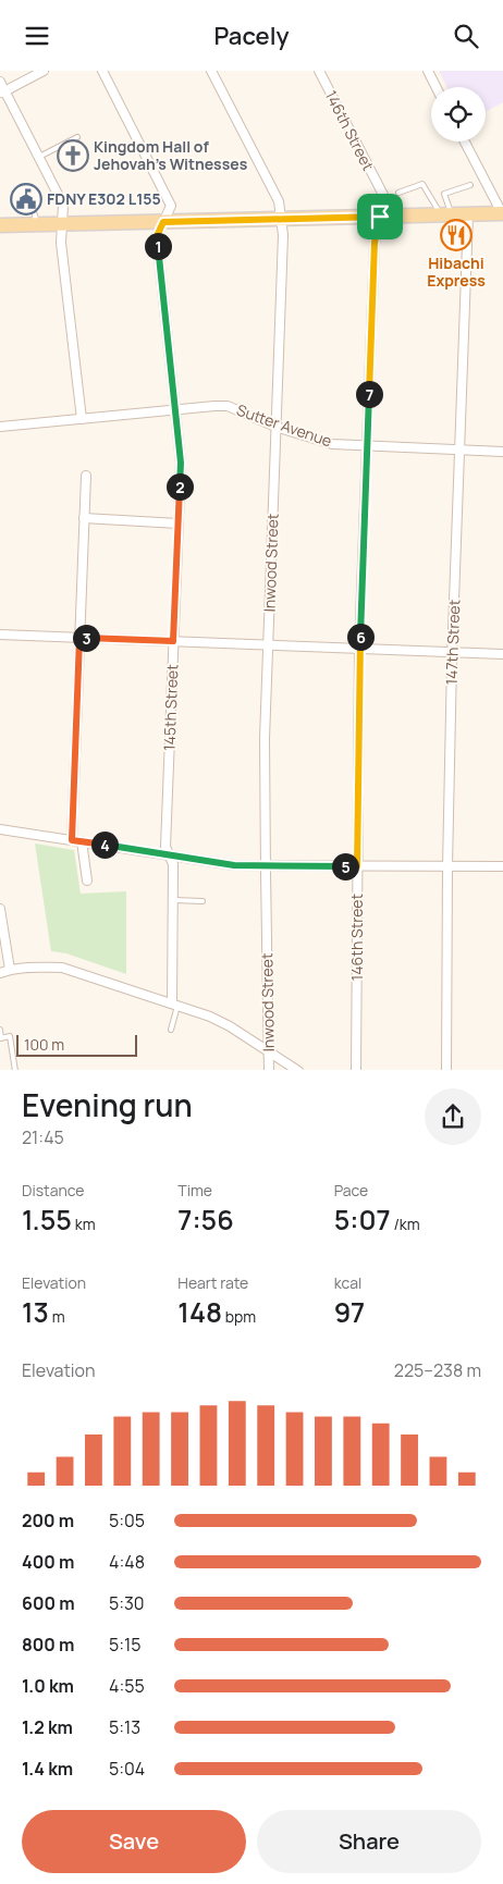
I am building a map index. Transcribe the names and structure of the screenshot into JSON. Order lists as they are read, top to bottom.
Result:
{
  "streets": {
    "street": [
      "146th Street",
      "Sutter Avenue",
      "Inwood Street",
      "147th Street",
      "145th Street"
    ]
  },
  "crossings": [
    ["146th Street", "Sutter Avenue"],
    ["Sutter Avenue", "Inwood Street"],
    ["Sutter Avenue", "147th Street"],
    ["Sutter Avenue", "145th Street"]
  ],
  "places": {
    "church": ["Kingdom Hall of Jehovah's Witnesses"],
    "public building": ["FDNY E302 L155"],
    "restaurant": ["Hibachi Express"]
  },
  "scale_bar": "100 m",
  "page": {
    "header": "Pacely",
    "pins": [
      "1",
      "7",
      "2",
      "6",
      "3",
      "4",
      "5"
    ],
    "scale": "100 m",
    "heading": ["Evening run", "21:45"],
    "stats": [
      ["Distance", "1.55 km"],
      ["Time", "7:56"],
      ["Pace", "5:07 /km"],
      ["Elevation", "13 m"],
      ["Heart rate", "148 bpm"],
      ["kcal", "97"]
    ],
    "chart": ["Elevation", "225–238 m"],
    "list": [
      {
        "name": "200 m",
        "note": "5:05"
      },
      {
        "name": "400 m",
        "note": "4:48"
      },
      {
        "name": "600 m",
        "note": "5:30"
      },
      {
        "name": "800 m",
        "note": "5:15"
      },
      {
        "name": "1.0 km",
        "note": "4:55"
      },
      {
        "name": "1.2 km",
        "note": "5:13"
      },
      {
        "name": "1.4 km",
        "note": "5:04"
      }
    ],
    "buttons": ["Save", "Share"]
  }
}
